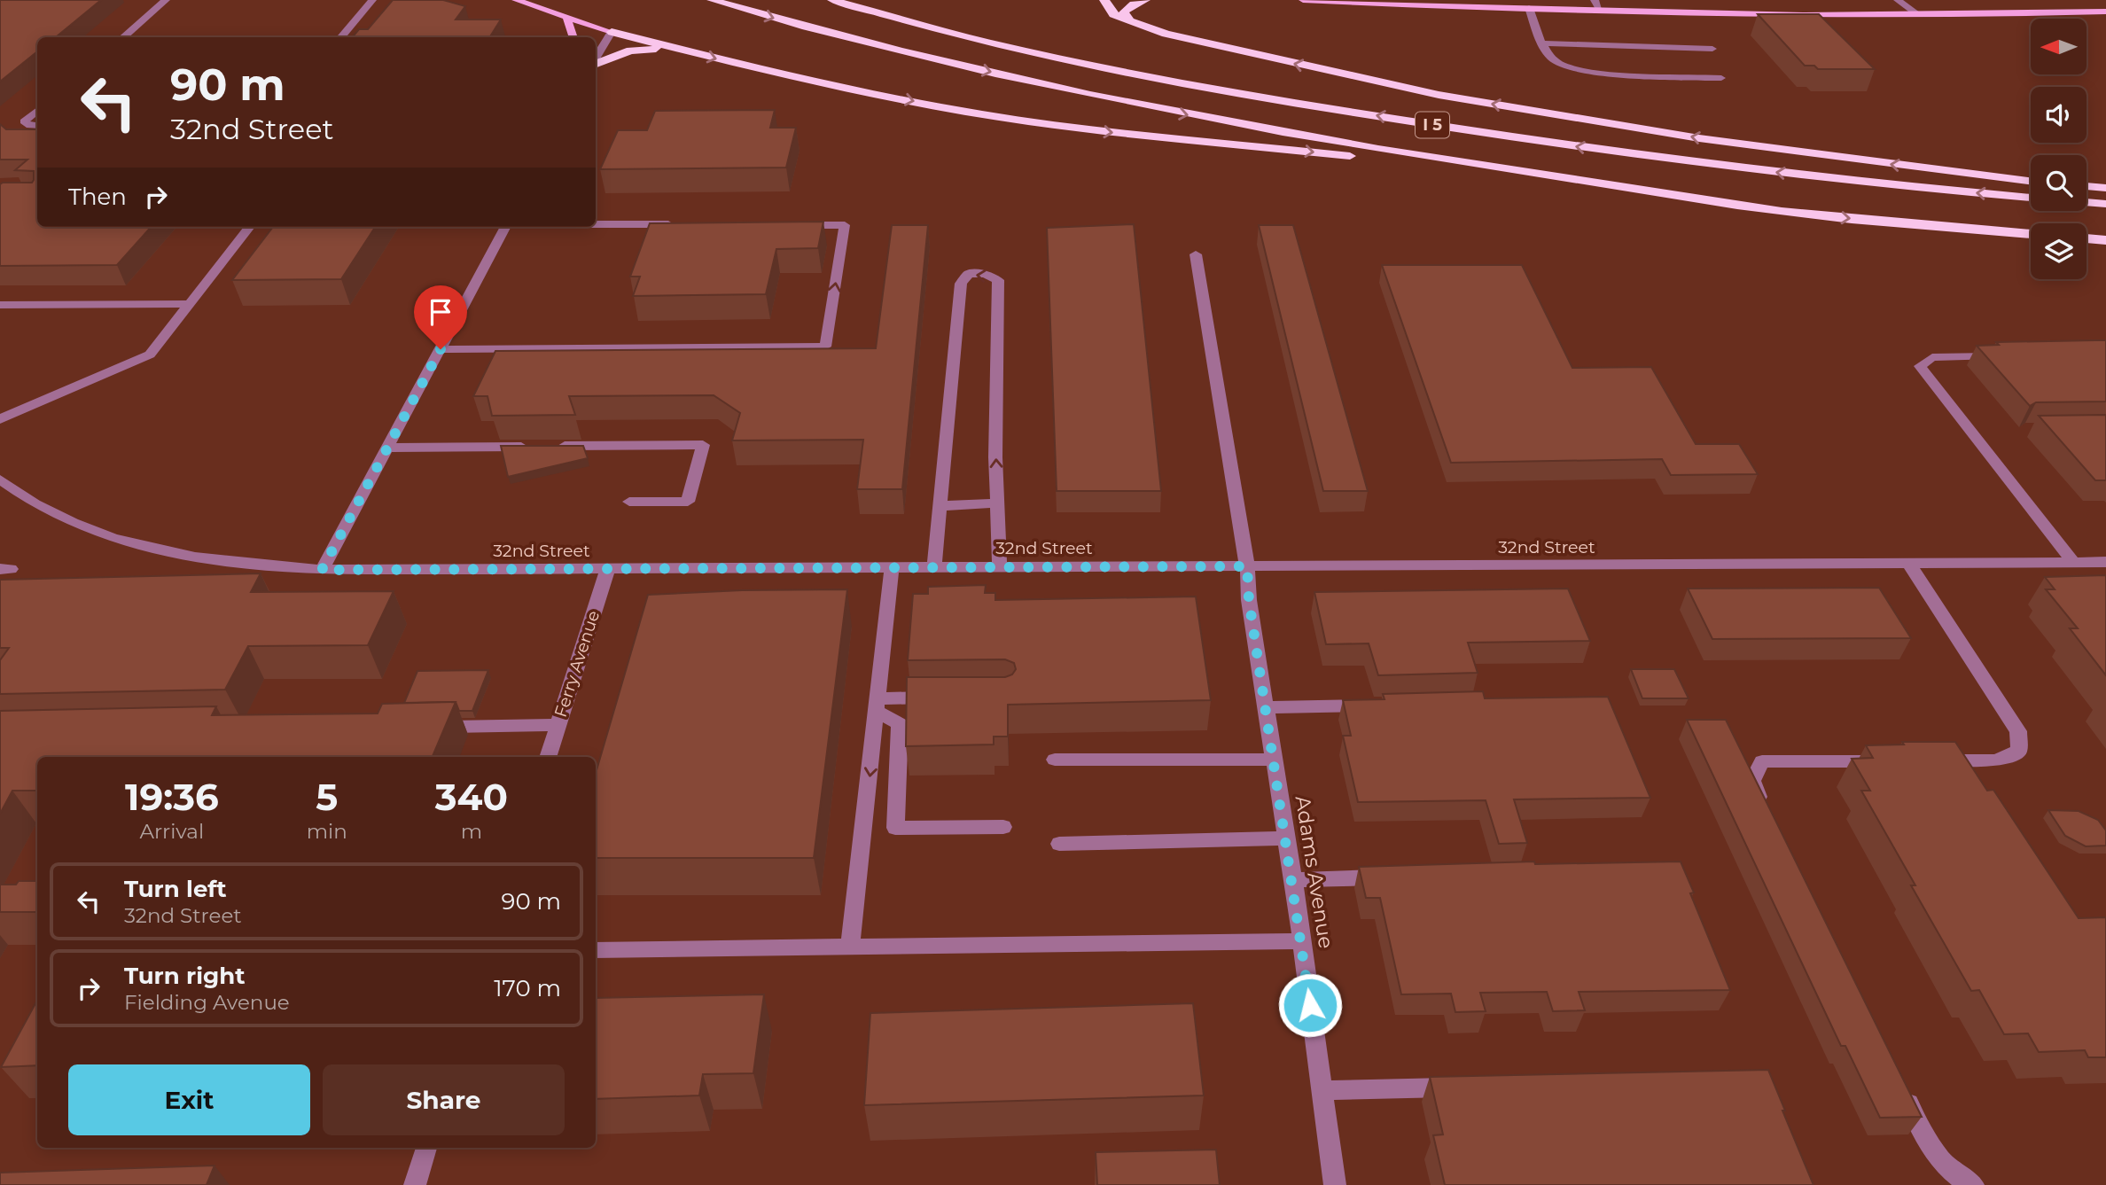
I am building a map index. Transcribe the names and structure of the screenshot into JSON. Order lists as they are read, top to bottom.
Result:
{
  "streets": {
    "highway": ["I 5"],
    "street": ["32nd Street", "Ferry Avenue", "Adams Avenue"]
  },
  "crossings": [
    ["32nd Street", "Ferry Avenue"],
    ["32nd Street", "Adams Avenue"]
  ],
  "north": "left",
  "page": {
    "turn": ["90 m", "32nd Street"],
    "then": "Then",
    "eta": [
      "19:36",
      "Arrival",
      "5",
      "min",
      "340",
      "m"
    ],
    "list": [
      {
        "name": "Turn left",
        "note": "32nd Street",
        "value": "90 m"
      },
      {
        "name": "Turn right",
        "note": "Fielding Avenue",
        "value": "170 m"
      }
    ],
    "buttons": ["Exit", "Share"]
  }
}
